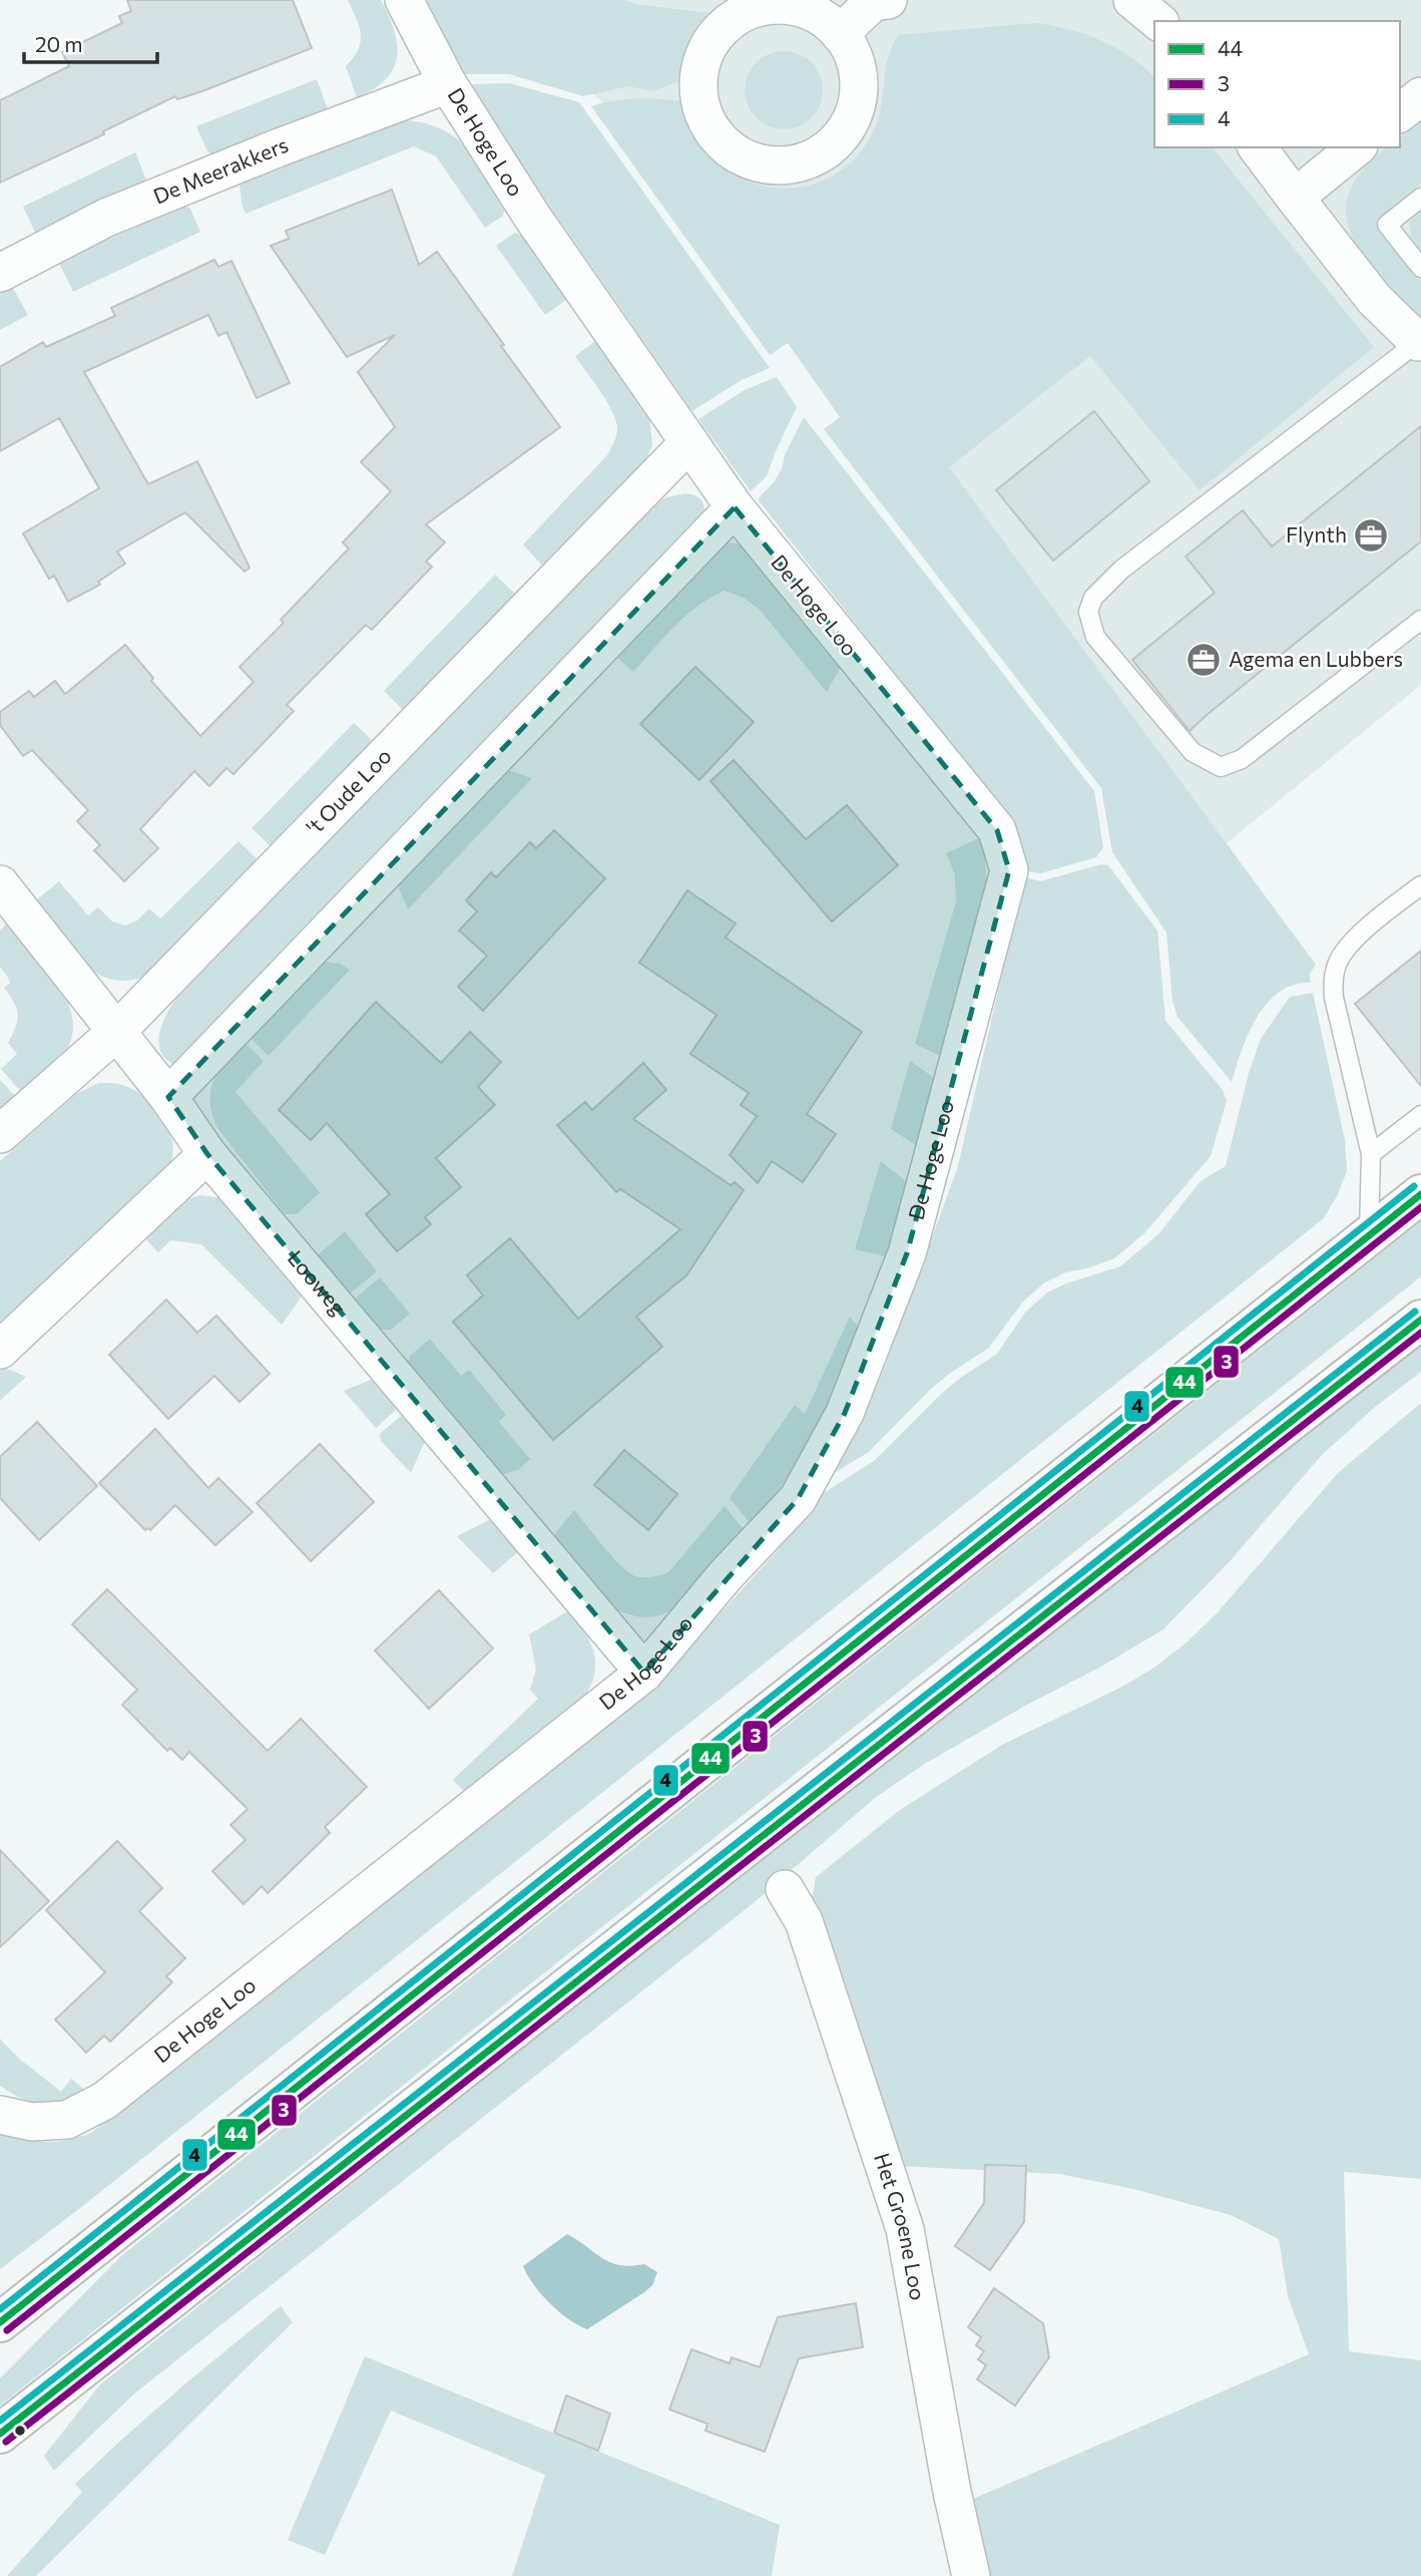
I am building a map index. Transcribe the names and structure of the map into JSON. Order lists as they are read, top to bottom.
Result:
{
  "streets": {
    "street": [
      "De Hoge Loo",
      "De Meerakkers",
      "'t Oude Loo",
      "Looweg",
      "Het Groene Loo"
    ]
  },
  "crossings": [
    ["De Hoge Loo", "De Meerakkers"],
    ["De Hoge Loo", "'t Oude Loo"],
    ["De Hoge Loo", "Looweg"],
    ["'t Oude Loo", "Looweg"]
  ],
  "places": {
    "office": ["Flynth", "Agema en Lubbers"]
  },
  "lines": ["transit line 4", "transit line 44", "transit line 3"],
  "legend": ["44", "3", "4"],
  "scale_bar": "20 m"
}
